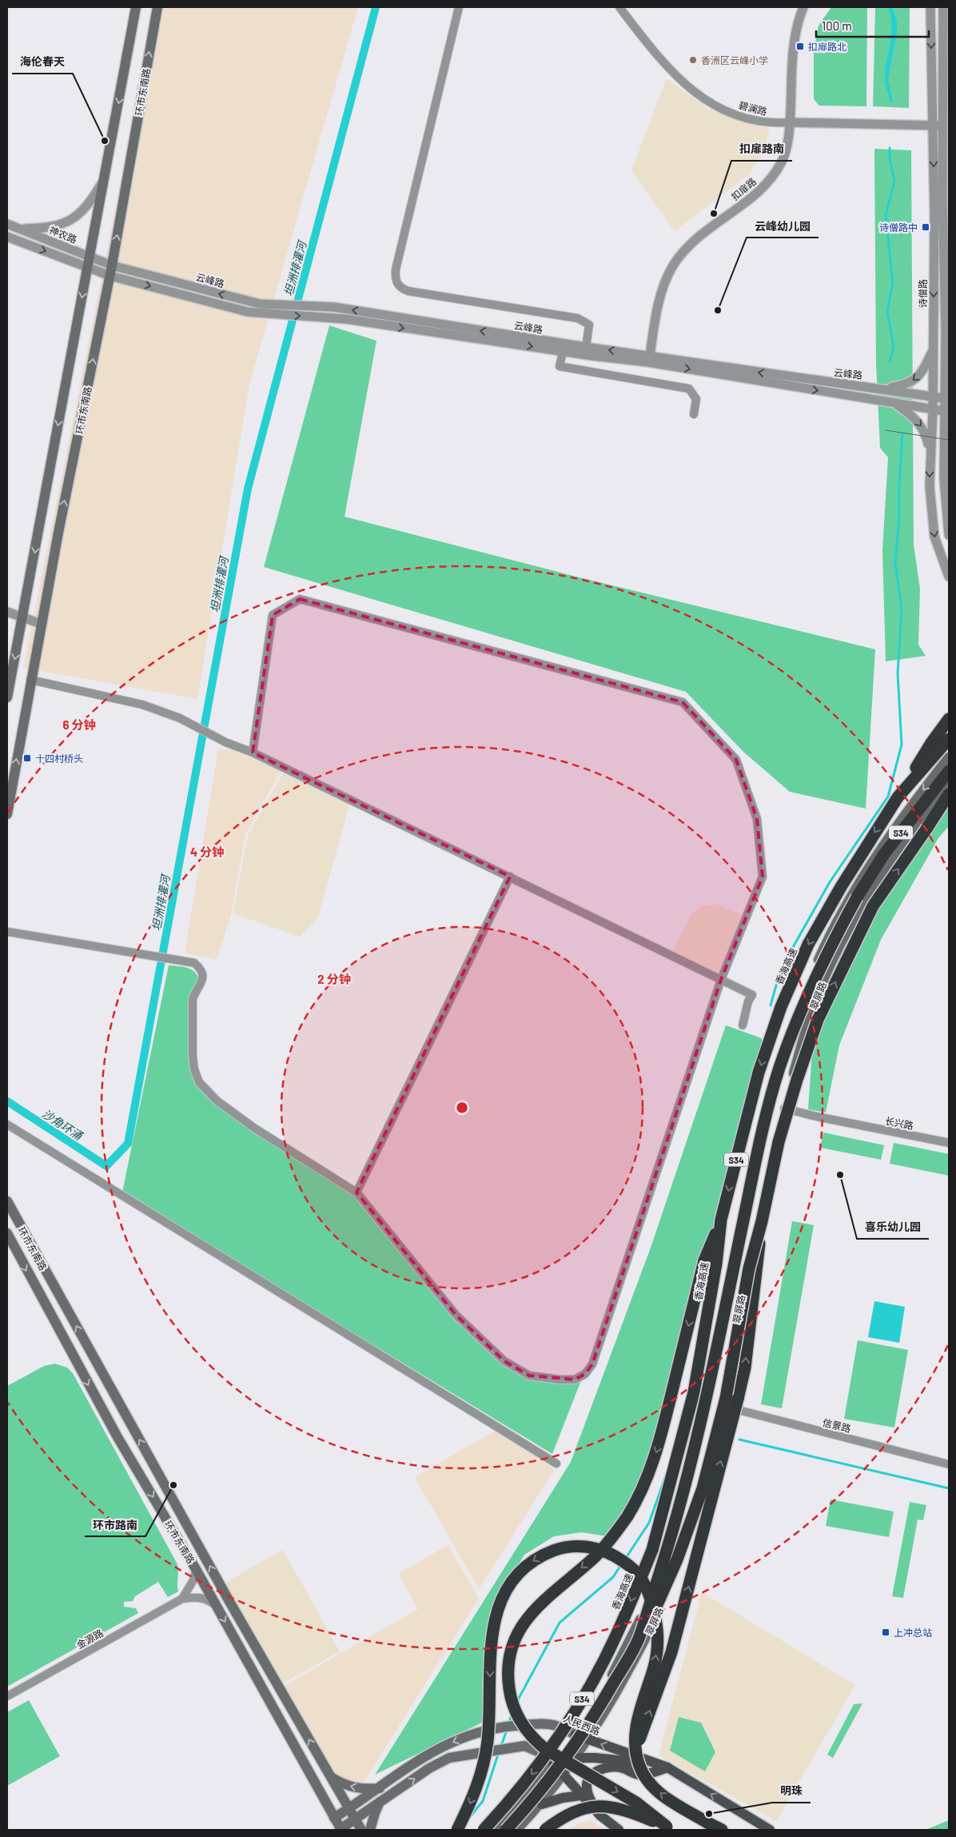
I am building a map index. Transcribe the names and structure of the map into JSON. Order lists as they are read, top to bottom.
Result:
{
  "streets": {
    "highway": ["S34", "香海高速"],
    "main road": ["环市东南路", "翠屏路", "人民西路"],
    "street": [
      "碧澜路",
      "扣扉路",
      "神农路",
      "云峰路",
      "诗僧路",
      "长兴路",
      "信景路",
      "金源路"
    ]
  },
  "crossings": [
    ["环市东南路", "神农路"],
    ["环市东南路", "云峰路"],
    ["环市东南路", "人民西路"],
    ["碧澜路", "扣扉路"],
    ["碧澜路", "诗僧路"],
    ["扣扉路", "云峰路"],
    ["神农路", "云峰路"],
    ["云峰路", "诗僧路"],
    ["翠屏路", "长兴路"],
    ["翠屏路", "信景路"],
    ["翠屏路", "人民西路"]
  ],
  "one_way": ["人民西路"],
  "water": ["坦洲排灌河", "沙角环涌"],
  "places": {
    "transit": [
      "扣扉路北",
      "诗僧路中",
      "十四村桥头",
      "上冲总站"
    ],
    "other": [
      "香洲区云峰小学",
      "海伦春天",
      "扣扉路南",
      "云峰幼儿园",
      "喜乐幼儿园",
      "环市路南",
      "明珠"
    ]
  },
  "scale_bar": "100 m",
  "rings": ["6 分钟", "4 分钟", "2 分钟"]
}
